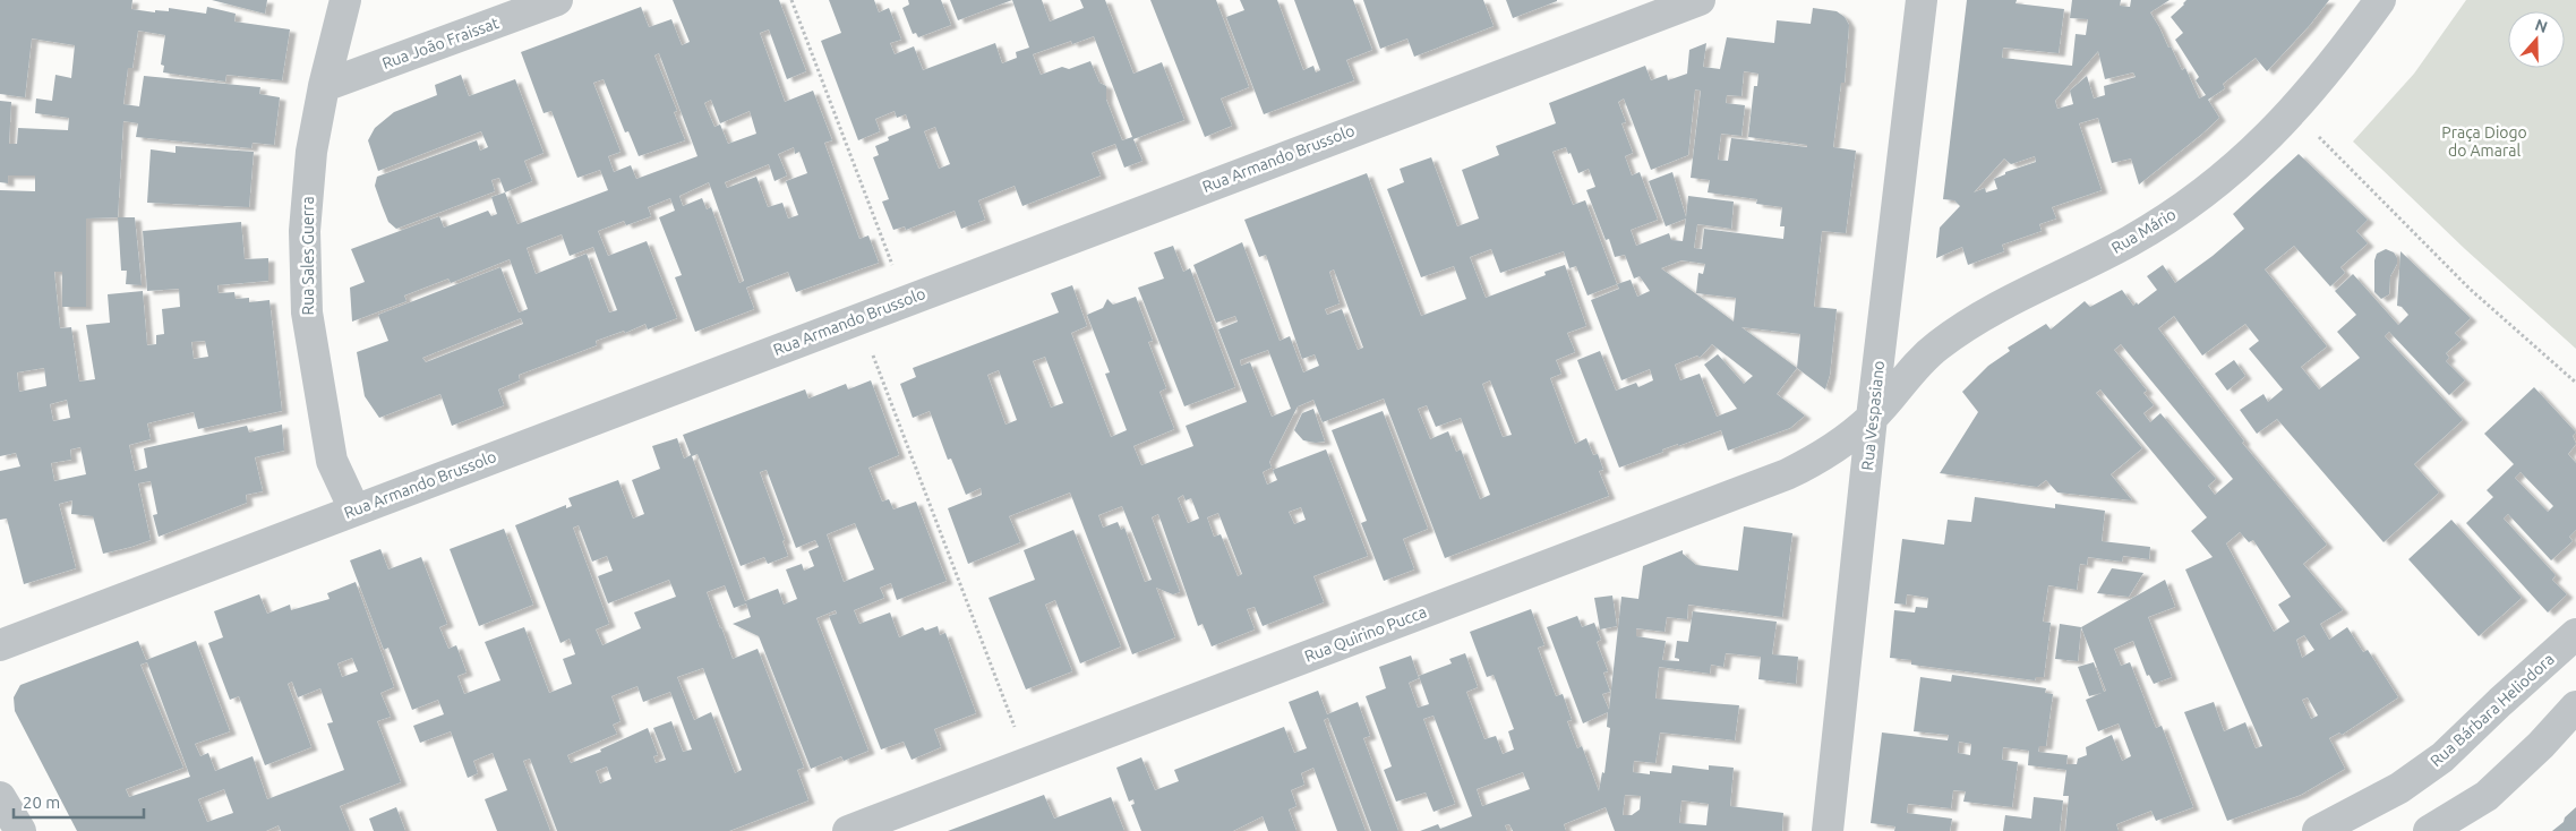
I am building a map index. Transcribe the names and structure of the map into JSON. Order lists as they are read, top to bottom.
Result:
{
  "streets": {
    "street": [
      "Rua João Fraissat",
      "Rua Armando Brussolo",
      "Rua Mário",
      "Rua Sales Guerra",
      "Rua Vespasiano",
      "Rua Quirino Pucca",
      "Rua Bárbara Heliodora"
    ]
  },
  "crossings": [
    ["Rua João Fraissat", "Rua Sales Guerra"],
    ["Rua Armando Brussolo", "Rua Sales Guerra"],
    ["Rua Mário", "Rua Vespasiano"],
    ["Rua Mário", "Rua Quirino Pucca"],
    ["Rua Vespasiano", "Rua Quirino Pucca"]
  ],
  "parks": ["Praça Diogo do Amaral"],
  "scale_bar": "20 m",
  "north": "top"
}
